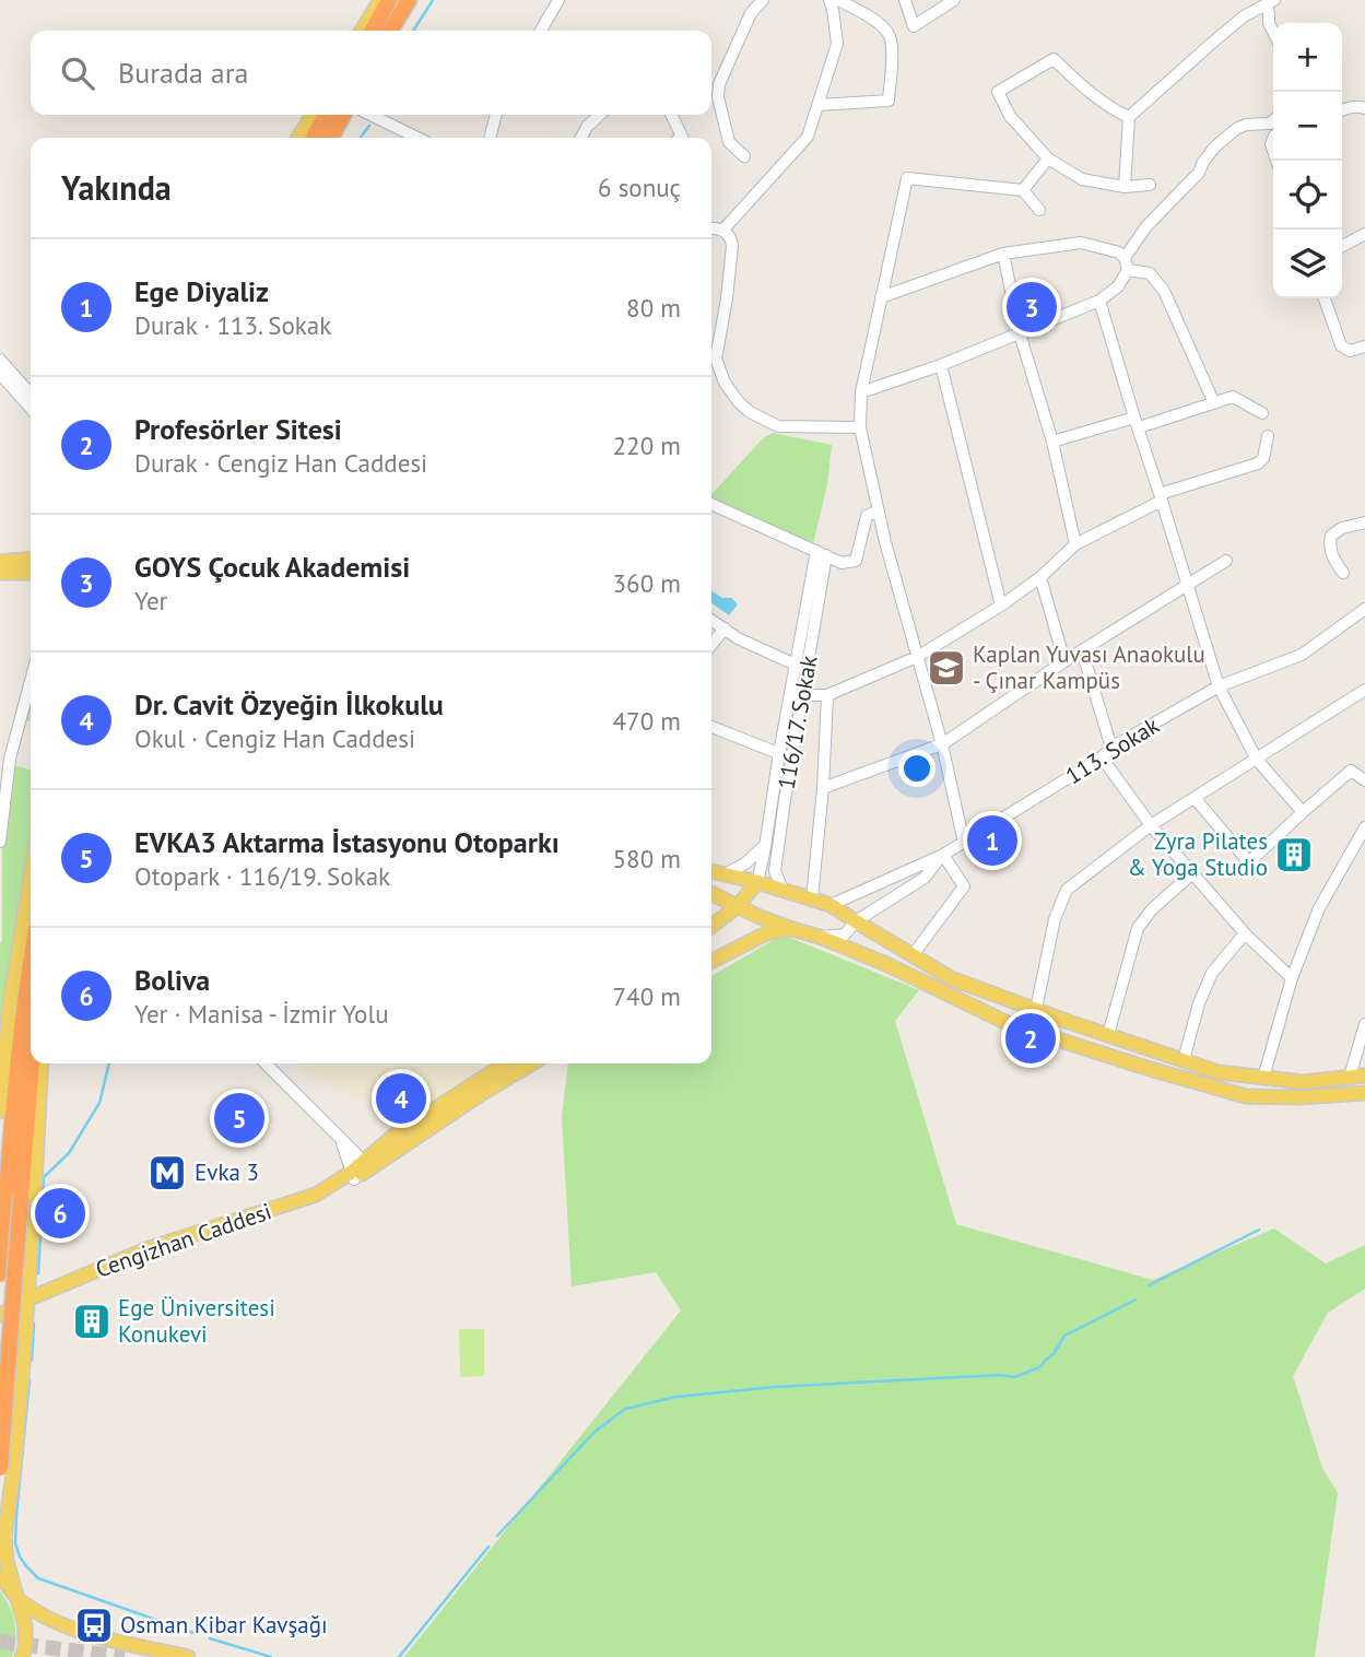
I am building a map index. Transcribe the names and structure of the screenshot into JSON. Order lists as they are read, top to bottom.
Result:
{
  "streets": {
    "main road": ["Cengizhan Caddesi"],
    "street": ["116/17. Sokak", "113. Sokak"]
  },
  "places": {
    "school or university": ["Kaplan Yuvası Anaokulu - Çınar Kampüs"],
    "building": ["Zyra Pilates & Yoga Studio", "Ege Üniversitesi Konukevi"],
    "metro station": ["Evka 3"],
    "bus stop": ["Osman Kibar Kavşağı"]
  },
  "page": {
    "map_buttons": ["+", "−"],
    "search": "Burada ara",
    "heading": ["Yakında", "6 sonuç"],
    "list": [
      {
        "mark": "1",
        "name": "Ege Diyaliz",
        "note": "Durak · 113. Sokak",
        "value": "80 m"
      },
      {
        "mark": "2",
        "name": "Profesörler Sitesi",
        "note": "Durak · Cengiz Han Caddesi",
        "value": "220 m"
      },
      {
        "mark": "3",
        "name": "GOYS Çocuk Akademisi",
        "note": "Yer",
        "value": "360 m"
      },
      {
        "mark": "4",
        "name": "Dr. Cavit Özyeğin İlkokulu",
        "note": "Okul · Cengiz Han Caddesi",
        "value": "470 m"
      },
      {
        "mark": "5",
        "name": "EVKA3 Aktarma İstasyonu Otoparkı",
        "note": "Otopark · 116/19. Sokak",
        "value": "580 m"
      },
      {
        "mark": "6",
        "name": "Boliva",
        "note": "Yer · Manisa - İzmir Yolu",
        "value": "740 m"
      }
    ],
    "pins": [
      "3",
      "1",
      "2",
      "4",
      "5",
      "6"
    ]
  }
}
